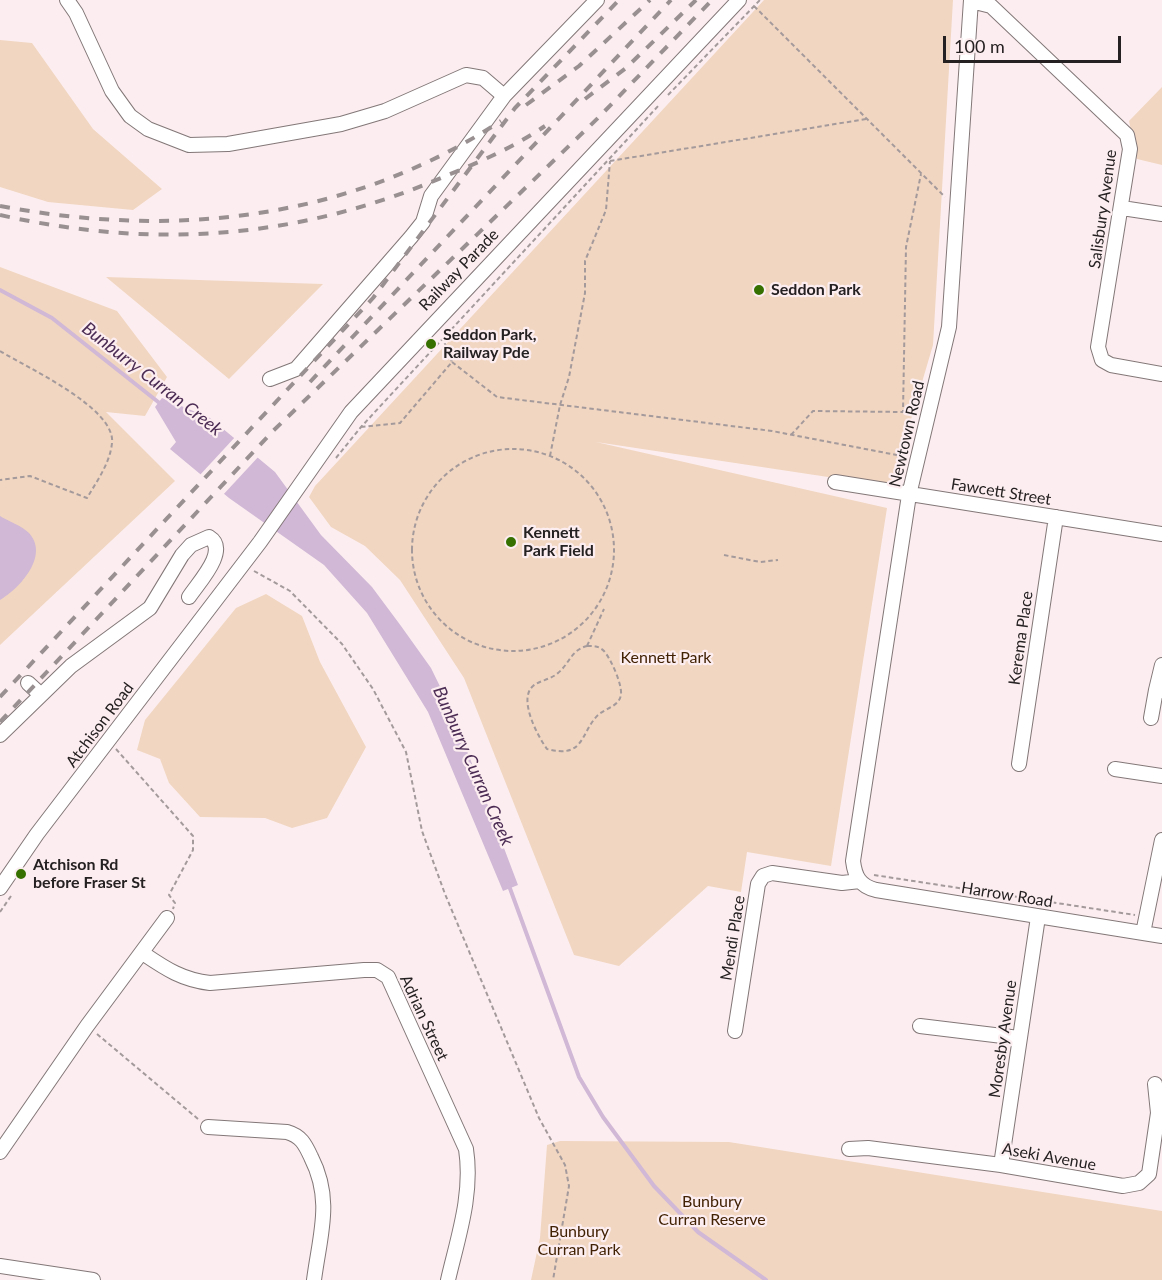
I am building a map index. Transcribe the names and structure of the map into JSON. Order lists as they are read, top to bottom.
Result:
{
  "streets": {
    "street": [
      "Salisbury Avenue",
      "Railway Parade",
      "Newtown Road",
      "Fawcett Street",
      "Kerema Place",
      "Atchison Road",
      "Harrow Road",
      "Mendi Place",
      "Adrian Street",
      "Moresby Avenue",
      "Aseki Avenue"
    ]
  },
  "crossings": [
    ["Salisbury Avenue", "Newtown Road"],
    ["Railway Parade", "Atchison Road"],
    ["Newtown Road", "Fawcett Street"],
    ["Newtown Road", "Harrow Road"],
    ["Newtown Road", "Mendi Place"],
    ["Fawcett Street", "Kerema Place"],
    ["Harrow Road", "Mendi Place"],
    ["Harrow Road", "Moresby Avenue"],
    ["Moresby Avenue", "Aseki Avenue"]
  ],
  "water": ["Bunburry Curran Creek"],
  "parks": ["Kennett Park", "Bunbury Curran Reserve", "Bunbury Curran Park"],
  "places": [
    "Seddon Park",
    "Seddon Park, Railway Pde",
    "Kennett Park Field",
    "Atchison Rd before Fraser St"
  ],
  "scale_bar": "100 m"
}
